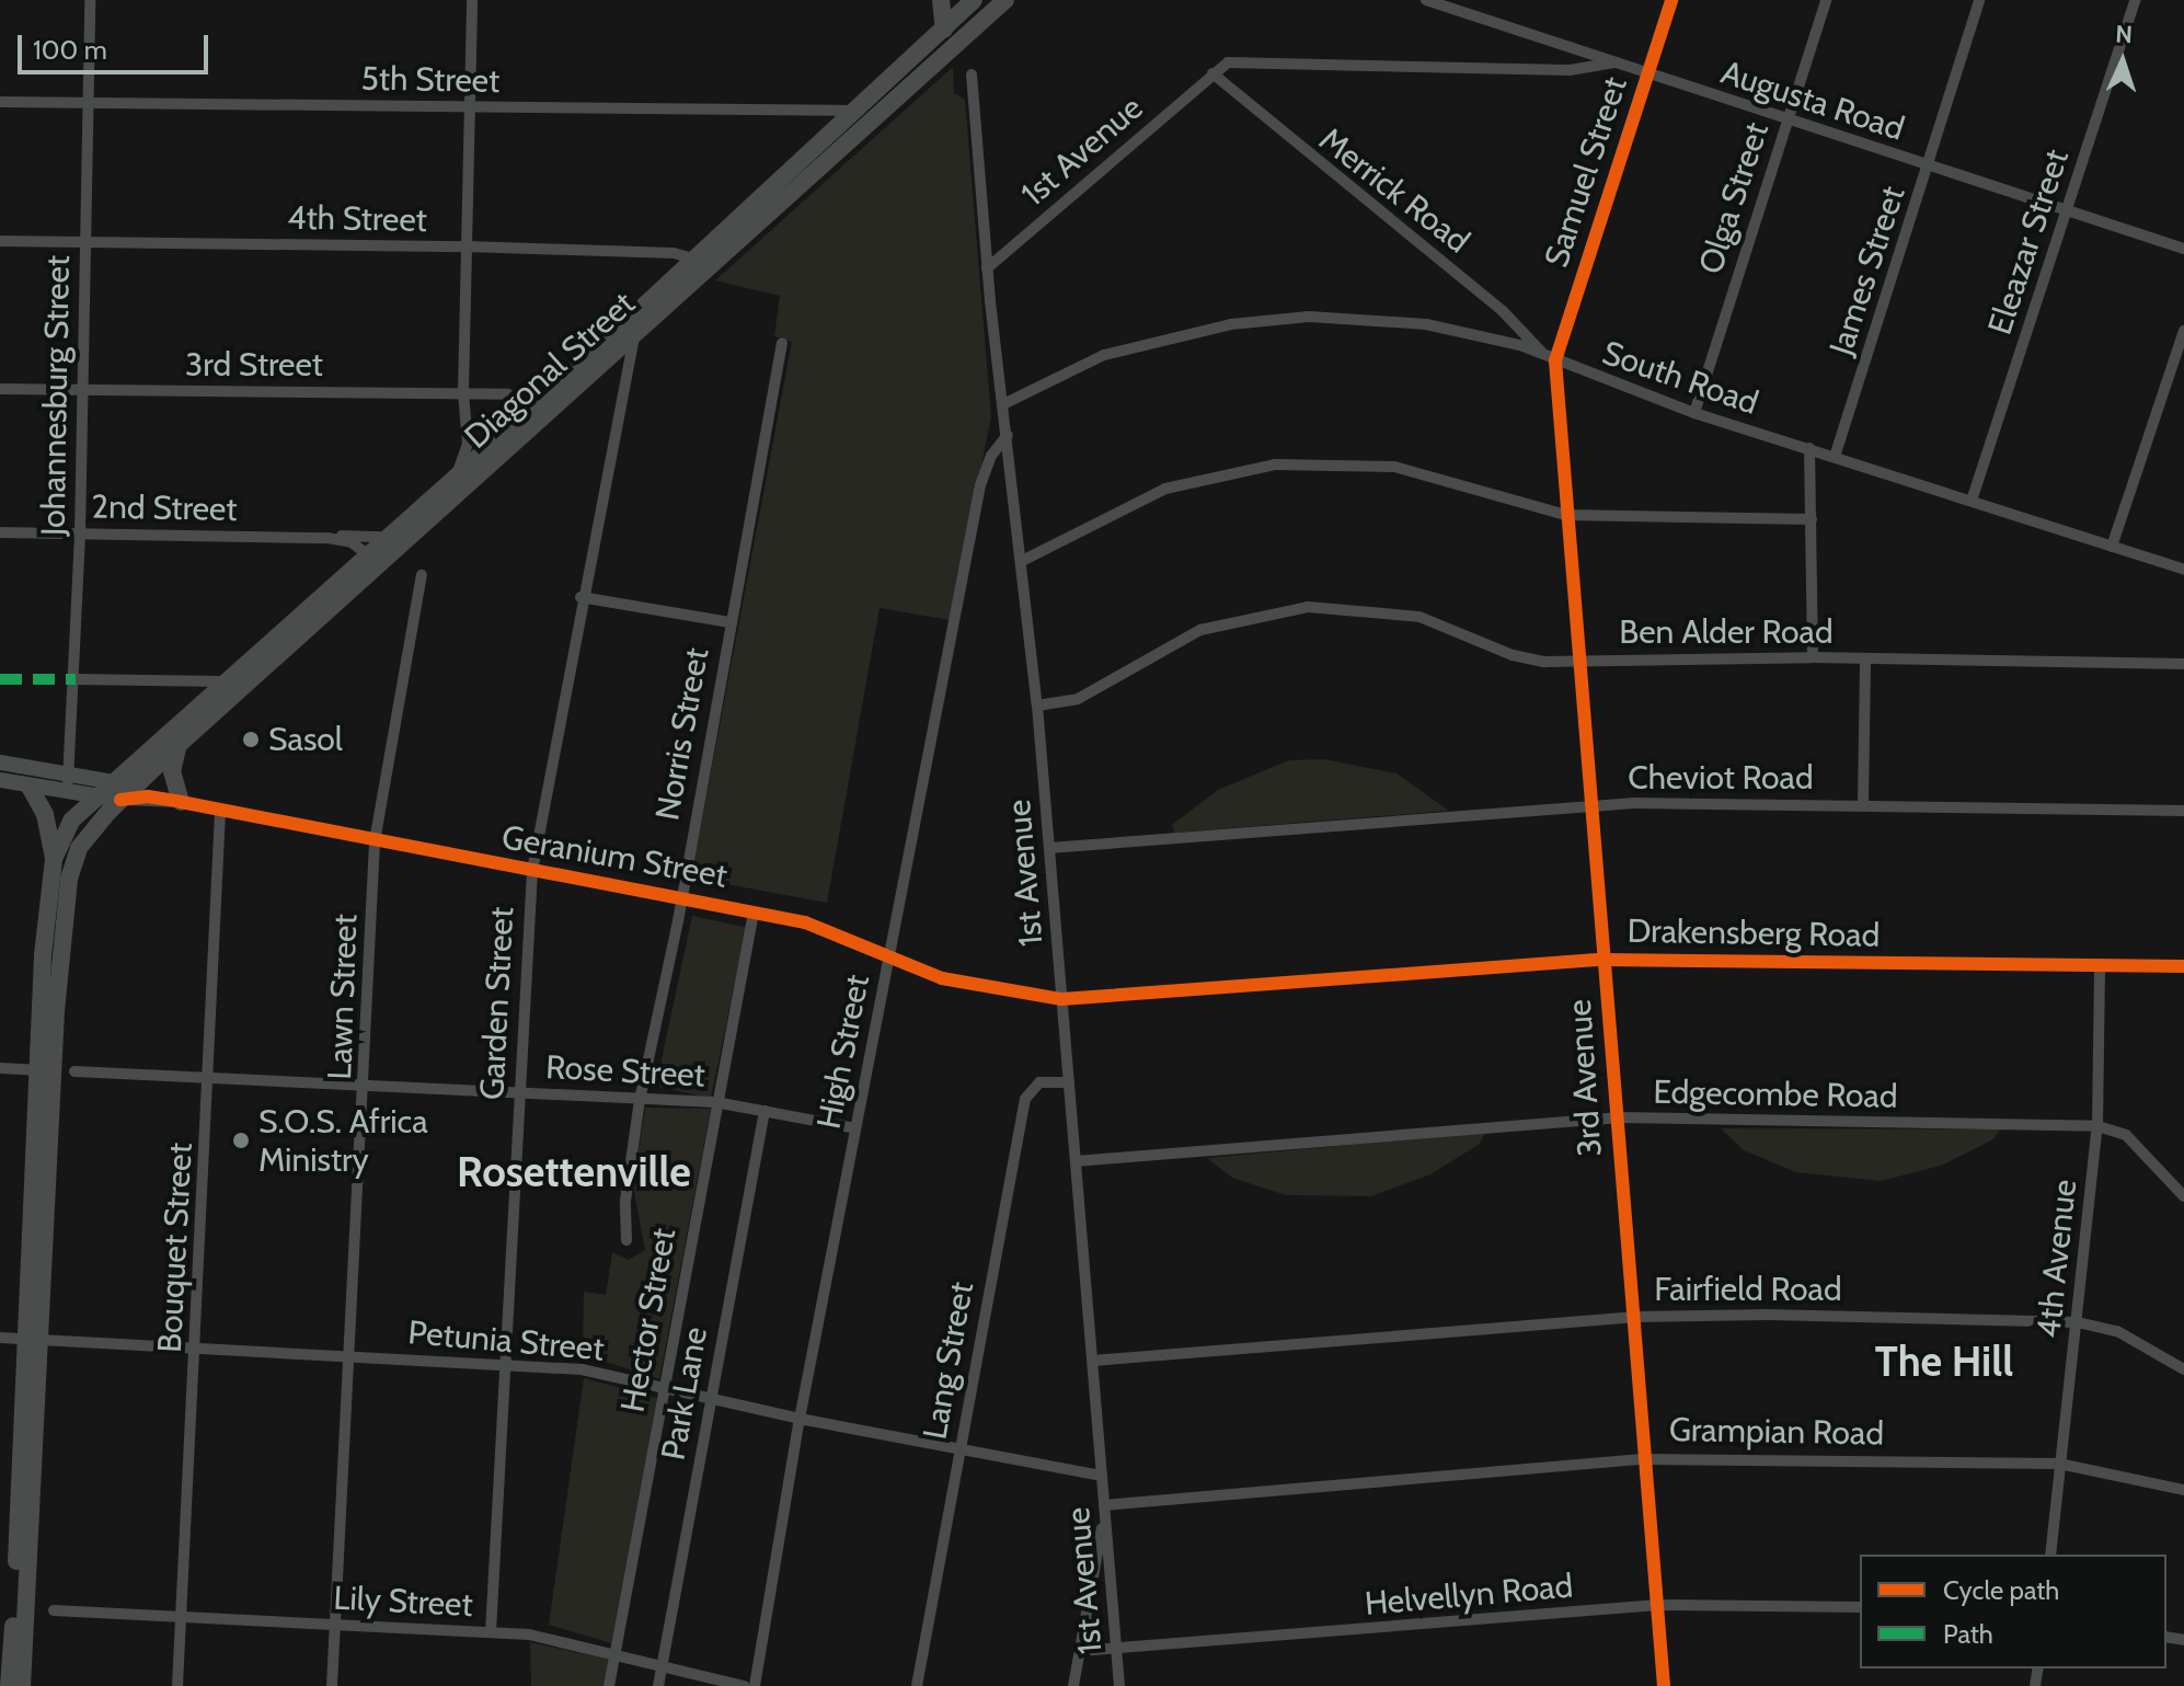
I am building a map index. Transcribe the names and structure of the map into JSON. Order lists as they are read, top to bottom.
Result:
{
  "streets": {
    "main road": ["Diagonal Street", "Geranium Street"],
    "street": [
      "5th Street",
      "Augusta Road",
      "1st Avenue",
      "Samuel Street",
      "Merrick Road",
      "Olga Street",
      "4th Street",
      "Eleazar Street",
      "James Street",
      "3rd Street",
      "South Road",
      "Johannesburg Street",
      "2nd Street",
      "Ben Alder Road",
      "Norris Street",
      "Cheviot Road",
      "Drakensberg Road",
      "Lawn Street",
      "Garden Street",
      "High Street",
      "Rose Street",
      "3rd Avenue",
      "Edgecombe Road",
      "Bouquet Street",
      "4th Avenue",
      "Fairfield Road",
      "Hector Street",
      "Petunia Street",
      "Lang Street",
      "Park Lane",
      "Grampian Road",
      "Helvellyn Road",
      "Lily Street"
    ]
  },
  "crossings": [
    ["5th Street", "Diagonal Street"],
    ["5th Street", "Johannesburg Street"],
    ["Augusta Road", "Samuel Street"],
    ["Augusta Road", "Olga Street"],
    ["Augusta Road", "Eleazar Street"],
    ["Augusta Road", "James Street"],
    ["1st Avenue", "Merrick Road"],
    ["1st Avenue", "South Road"],
    ["1st Avenue", "Ben Alder Road"],
    ["1st Avenue", "Cheviot Road"],
    ["1st Avenue", "Geranium Street"],
    ["1st Avenue", "Drakensberg Road"],
    ["1st Avenue", "High Street"],
    ["1st Avenue", "Edgecombe Road"],
    ["1st Avenue", "Fairfield Road"],
    ["1st Avenue", "Petunia Street"],
    ["1st Avenue", "Lang Street"],
    ["1st Avenue", "Grampian Road"],
    ["1st Avenue", "Helvellyn Road"],
    ["Samuel Street", "South Road"],
    ["Samuel Street", "3rd Avenue"],
    ["Merrick Road", "South Road"],
    ["Olga Street", "South Road"],
    ["4th Street", "Diagonal Street"],
    ["4th Street", "Johannesburg Street"],
    ["Eleazar Street", "South Road"],
    ["James Street", "South Road"],
    ["3rd Street", "Johannesburg Street"],
    ["Diagonal Street", "2nd Street"],
    ["Diagonal Street", "Geranium Street"],
    ["Diagonal Street", "Garden Street"],
    ["South Road", "3rd Avenue"],
    ["Johannesburg Street", "2nd Street"],
    ["Johannesburg Street", "Geranium Street"],
    ["Ben Alder Road", "3rd Avenue"],
    ["Norris Street", "Geranium Street"],
    ["Norris Street", "Rose Street"],
    ["Cheviot Road", "3rd Avenue"],
    ["Geranium Street", "Drakensberg Road"],
    ["Geranium Street", "Lawn Street"],
    ["Geranium Street", "Garden Street"],
    ["Geranium Street", "High Street"],
    ["Geranium Street", "Bouquet Street"],
    ["Geranium Street", "Hector Street"],
    ["Drakensberg Road", "3rd Avenue"],
    ["Drakensberg Road", "4th Avenue"],
    ["Lawn Street", "Rose Street"],
    ["Lawn Street", "Petunia Street"],
    ["Lawn Street", "Lily Street"],
    ["Garden Street", "Rose Street"],
    ["Garden Street", "Petunia Street"],
    ["Garden Street", "Lily Street"],
    ["High Street", "Rose Street"],
    ["High Street", "Petunia Street"],
    ["Rose Street", "Bouquet Street"],
    ["Rose Street", "Hector Street"],
    ["Rose Street", "Park Lane"],
    ["3rd Avenue", "Edgecombe Road"],
    ["3rd Avenue", "Fairfield Road"],
    ["3rd Avenue", "Grampian Road"],
    ["3rd Avenue", "Helvellyn Road"],
    ["Edgecombe Road", "4th Avenue"],
    ["Bouquet Street", "Petunia Street"],
    ["Bouquet Street", "Lily Street"],
    ["4th Avenue", "Fairfield Road"],
    ["4th Avenue", "Grampian Road"],
    ["Hector Street", "Petunia Street"],
    ["Hector Street", "Lily Street"],
    ["Petunia Street", "Lang Street"],
    ["Petunia Street", "Park Lane"],
    ["Park Lane", "Lily Street"]
  ],
  "districts": ["Rosettenville", "The Hill"],
  "places": ["Sasol", "S.O.S. Africa Ministry"],
  "legend": ["Cycle path", "Path"],
  "scale_bar": "100 m",
  "north": "top"
}
